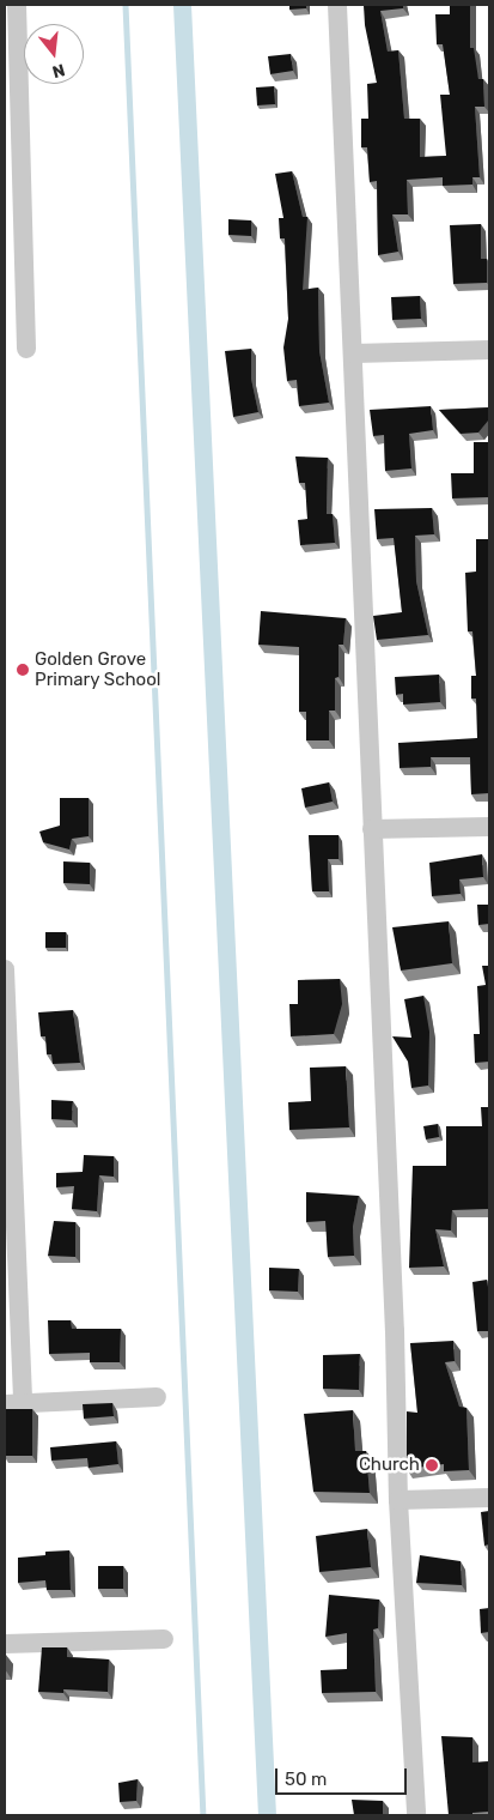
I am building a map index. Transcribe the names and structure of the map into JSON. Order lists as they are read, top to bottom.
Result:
{
  "places": ["Golden Grove Primary School", "Church"],
  "scale_bar": "50 m",
  "north": "bottom"
}
